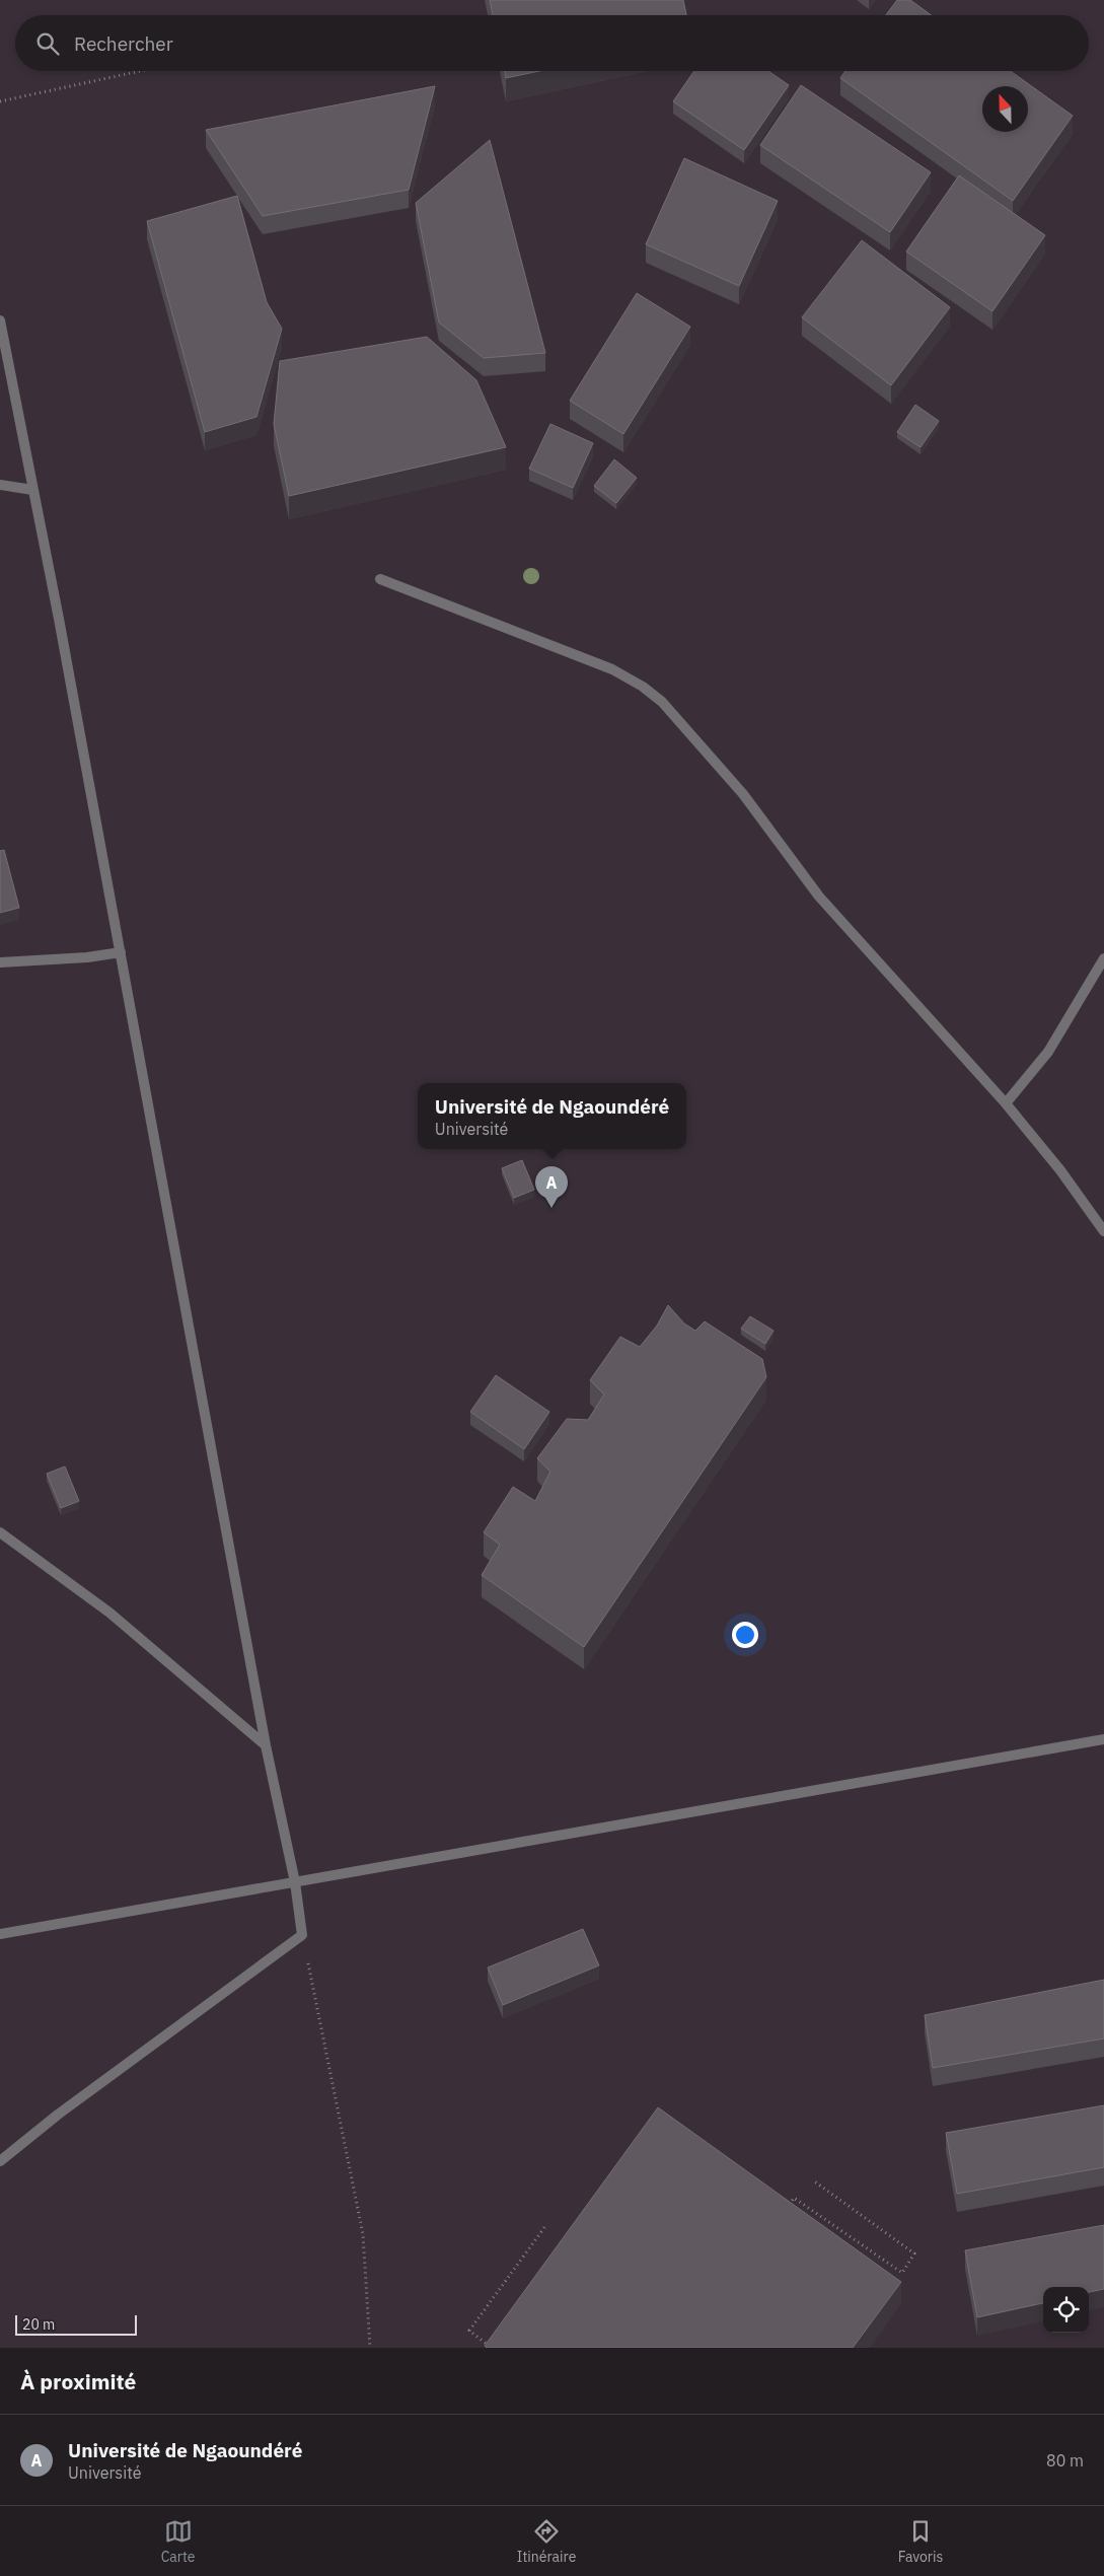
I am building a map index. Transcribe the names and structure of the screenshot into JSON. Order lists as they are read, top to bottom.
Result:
{
  "scale_bar": "20 m",
  "north": "top",
  "page": {
    "search": "Rechercher",
    "popup": ["Université de Ngaoundéré", "Université"],
    "pins": "A",
    "scale": "20 m",
    "heading": "À proximité",
    "list": [
      {
        "mark": "A",
        "name": "Université de Ngaoundéré",
        "note": "Université",
        "value": "80 m"
      }
    ],
    "nav": ["Carte", "Itinéraire", "Favoris"]
  }
}
